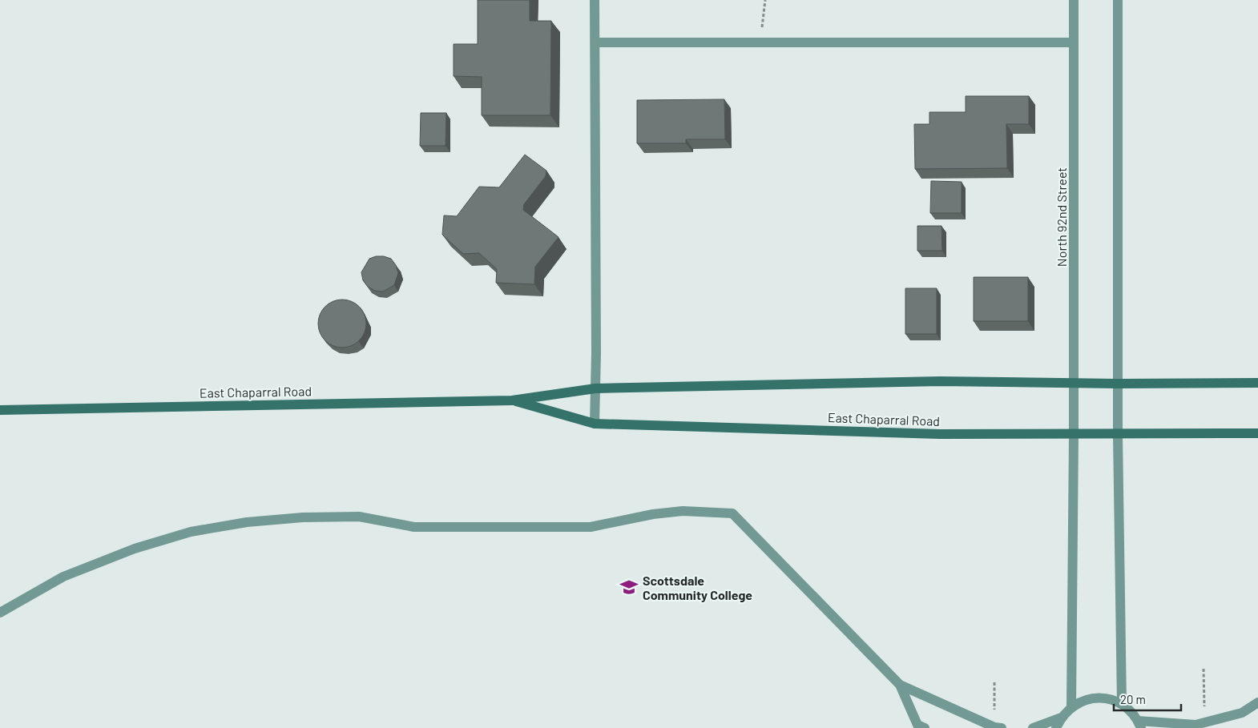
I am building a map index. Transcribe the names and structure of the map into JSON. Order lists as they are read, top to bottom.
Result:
{
  "streets": {
    "street": ["North 92nd Street", "East Chaparral Road"]
  },
  "crossings": [
    ["North 92nd Street", "East Chaparral Road"]
  ],
  "places": {
    "school or university": ["Scottsdale Community College"]
  },
  "scale_bar": "20 m"
}
